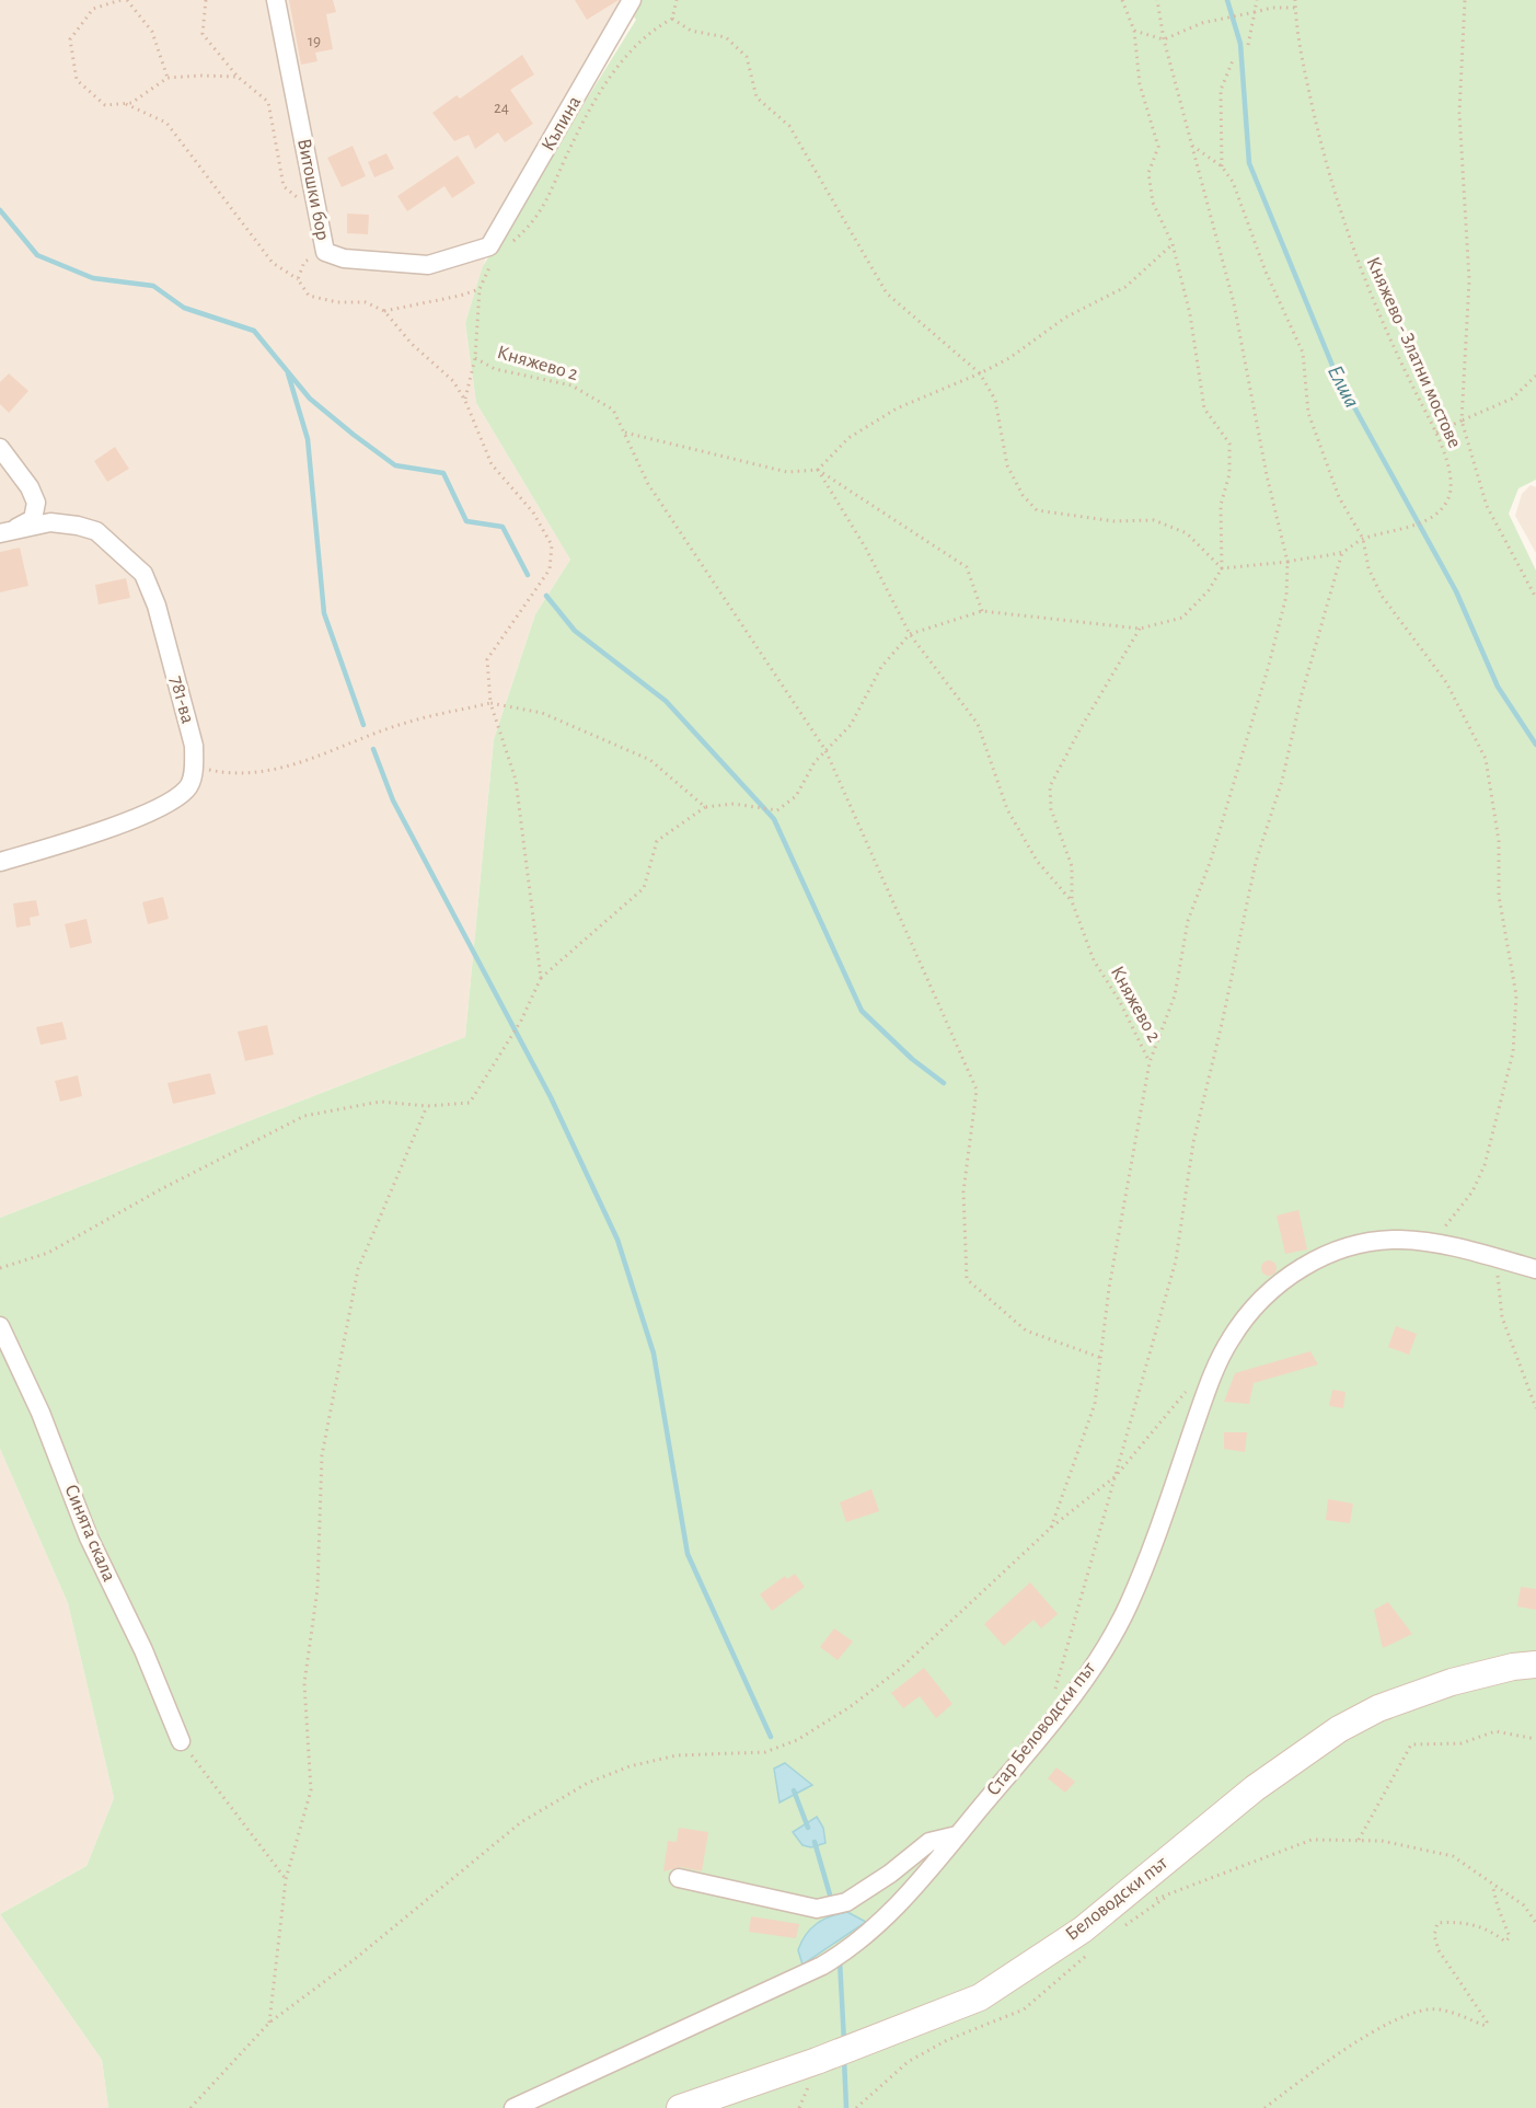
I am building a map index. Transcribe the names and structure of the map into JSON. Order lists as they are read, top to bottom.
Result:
{
  "streets": {
    "street": [
      "Къпина",
      "Витошки бор",
      "781-ва",
      "Синята скала",
      "Стар Беловодски път",
      "Беловодски път"
    ],
    "path": ["Княжево - Златни мостове", "Княжево 2"]
  },
  "crossings": [
    ["Къпина", "Витошки бор"],
    ["Къпина", "Княжево 2"],
    ["Витошки бор", "Княжево 2"]
  ],
  "water": ["Елша"],
  "house_numbers": ["19", "24"]
}
